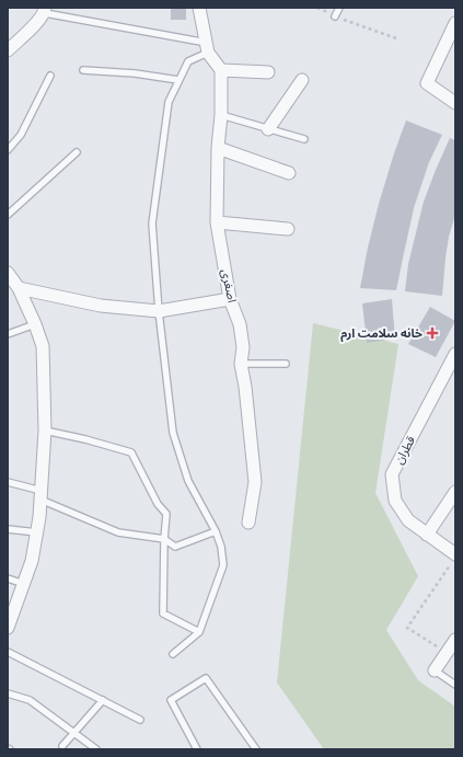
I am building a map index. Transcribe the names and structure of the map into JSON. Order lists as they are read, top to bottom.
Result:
{
  "streets": {
    "street": ["اصغری", "قطران"]
  },
  "places": {
    "health": ["خانه سلامت ارم"]
  }
}
